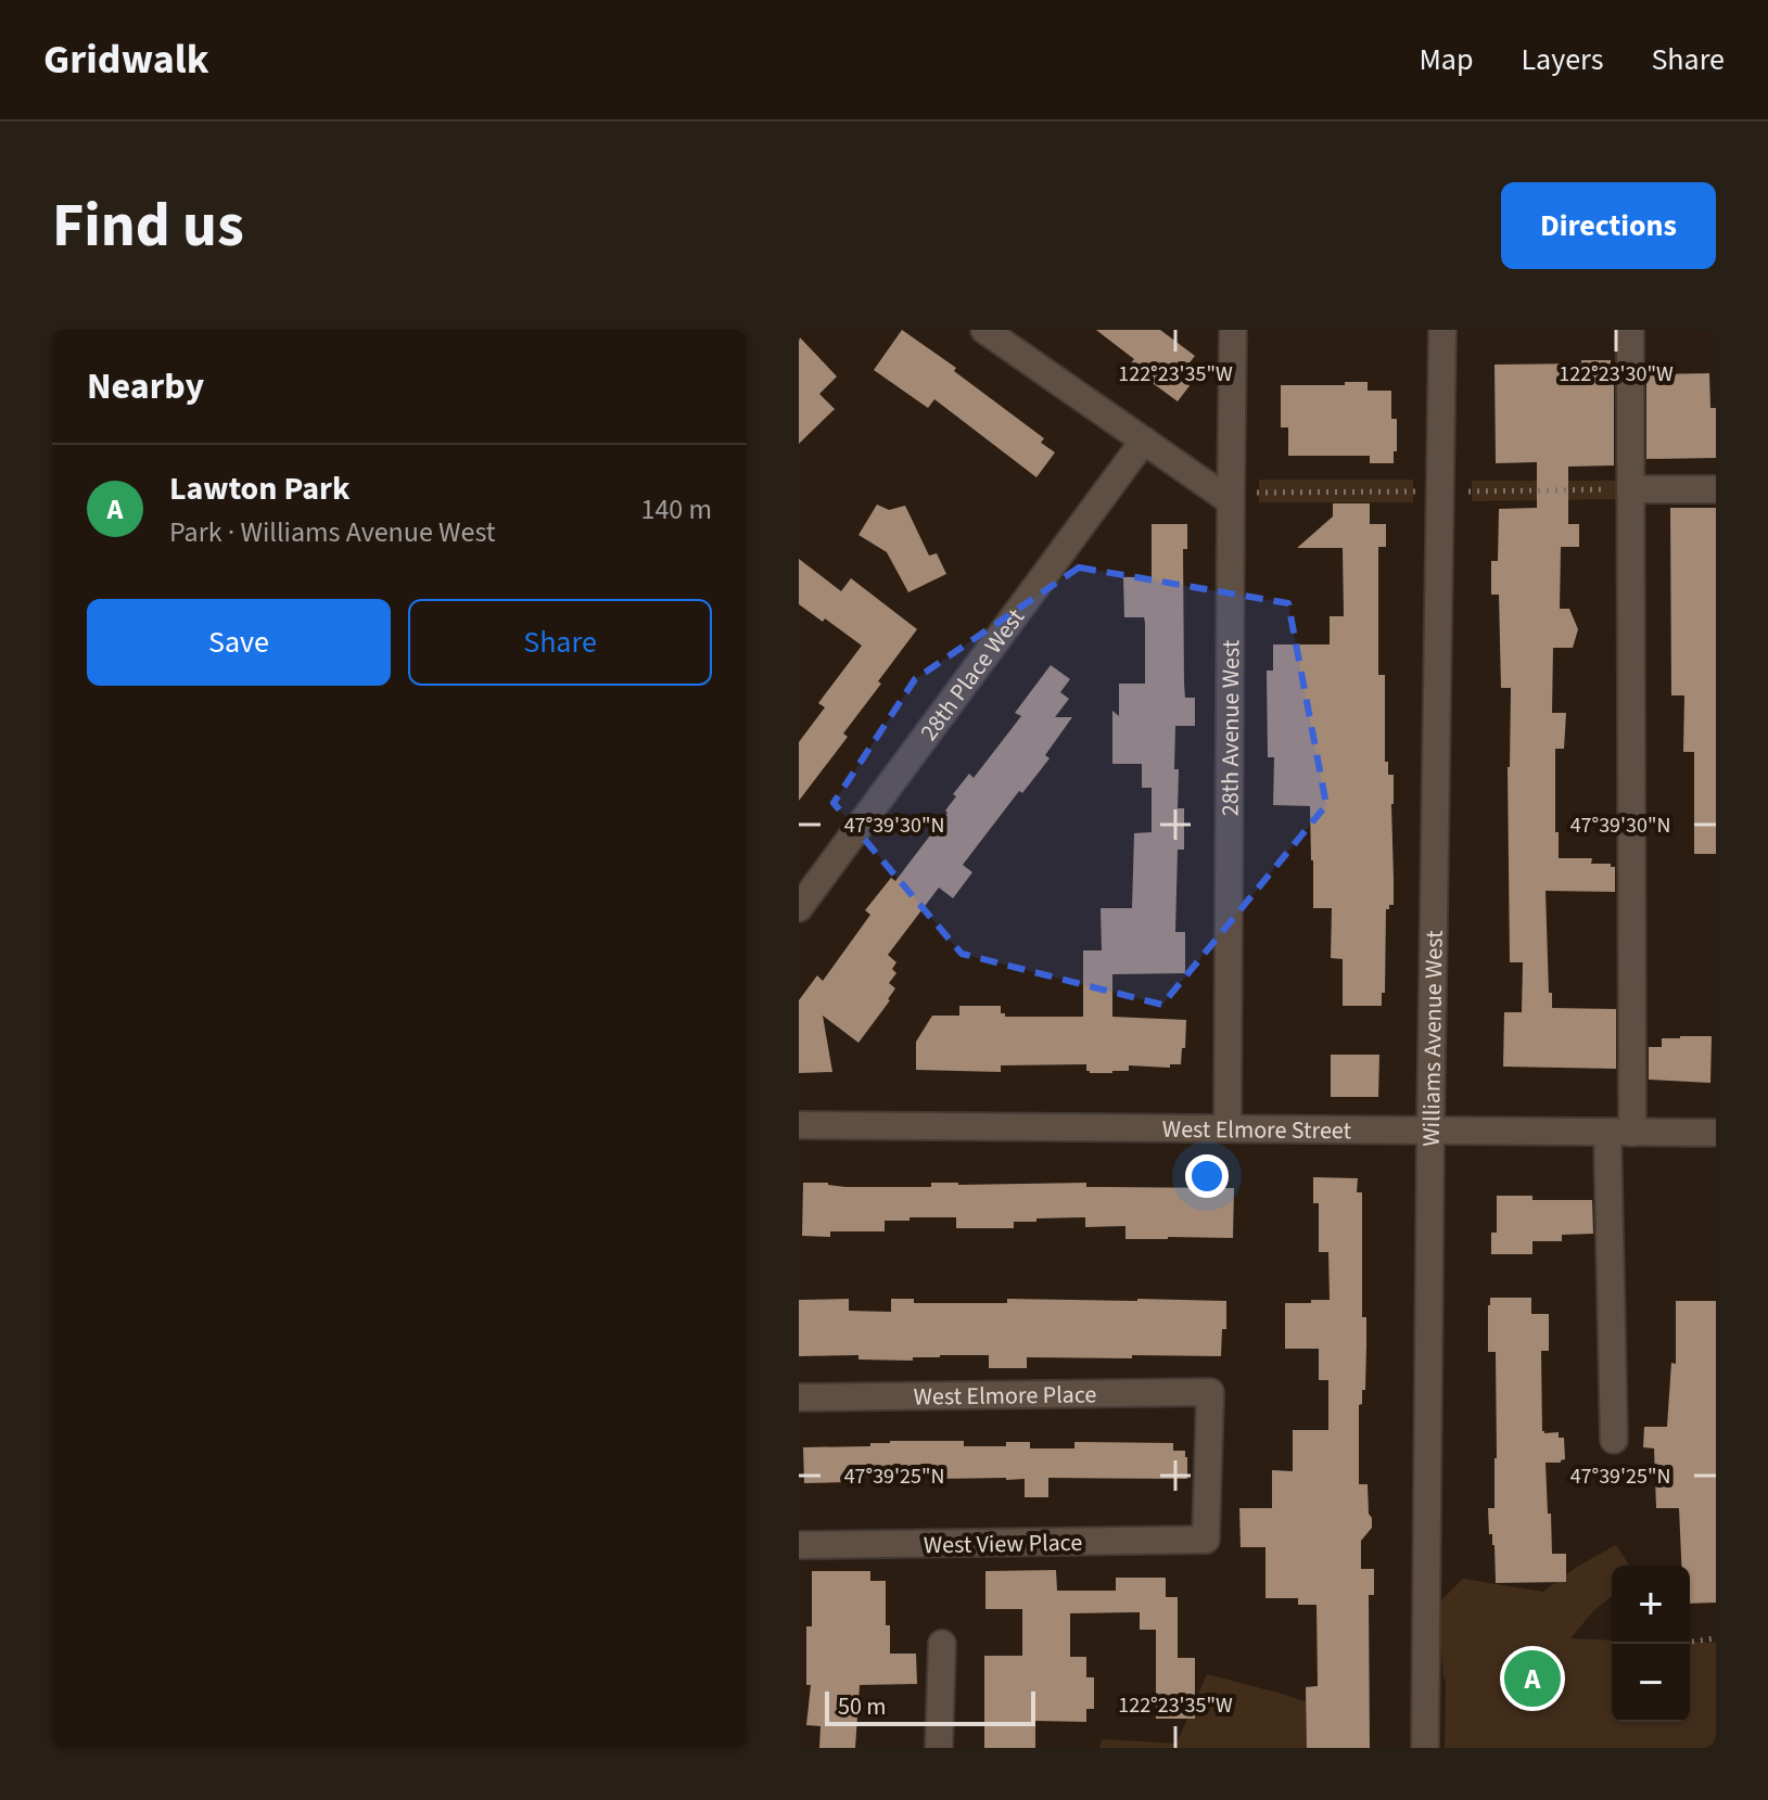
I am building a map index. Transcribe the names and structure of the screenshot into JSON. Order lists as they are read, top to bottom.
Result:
{
  "streets": {
    "street": [
      "28th Place West",
      "28th Avenue West",
      "Williams Avenue West",
      "West Elmore Street",
      "West Elmore Place",
      "West View Place"
    ]
  },
  "crossings": [
    ["28th Avenue West", "West Elmore Street"],
    ["Williams Avenue West", "West Elmore Street"],
    ["West Elmore Place", "West View Place"]
  ],
  "scale_bar": "50 m",
  "page": {
    "header": "Gridwalk",
    "nav": ["Map", "Layers", "Share"],
    "buttons": [
      "Directions",
      ["Save", "Share"]
    ],
    "title": "Find us",
    "heading": "Nearby",
    "list": [
      {
        "mark": "A",
        "name": "Lawton Park",
        "note": "Park · Williams Avenue West",
        "value": "140 m"
      }
    ],
    "map_buttons": ["+", "−"],
    "pins": "A",
    "scale": "50 m"
  },
  "coordinates": [
    "122°23'35\"W",
    "122°23'30\"W",
    "47°39'30\"N",
    "47°39'25\"N"
  ]
}
